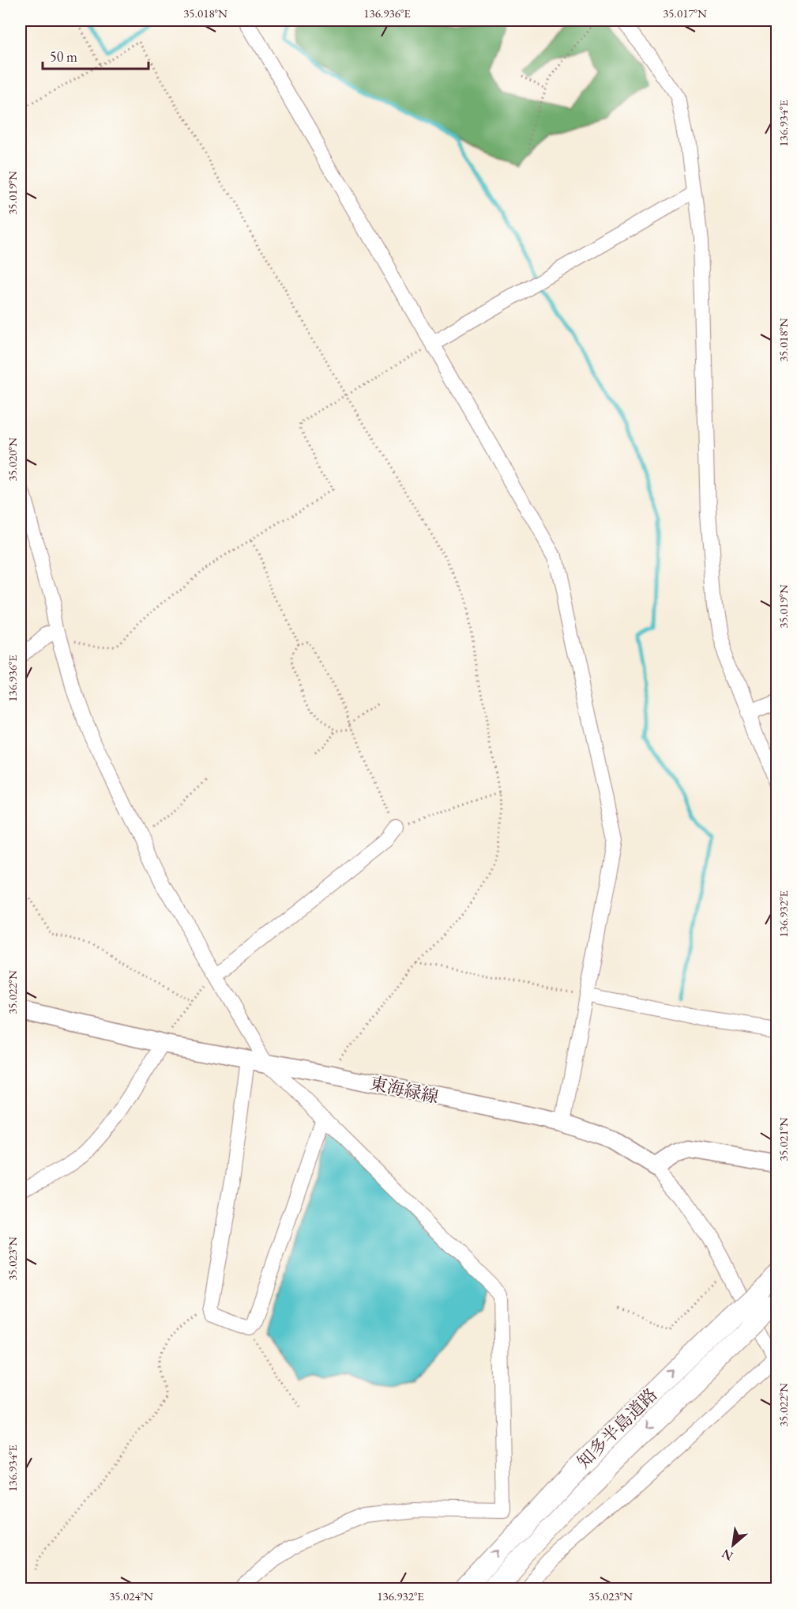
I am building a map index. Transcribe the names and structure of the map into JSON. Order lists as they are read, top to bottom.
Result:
{
  "streets": {
    "highway": ["知多半島道路"],
    "main road": ["東海緑線"]
  },
  "scale_bar": "50 m",
  "north": "bottom left",
  "coordinates": [
    "35.018°N",
    "136.936°E",
    "35.017°N",
    "136.934°E",
    "35.019°N",
    "35.020°N",
    "136.932°E",
    "35.022°N",
    "35.021°N",
    "35.023°N",
    "35.024°N"
  ]
}
